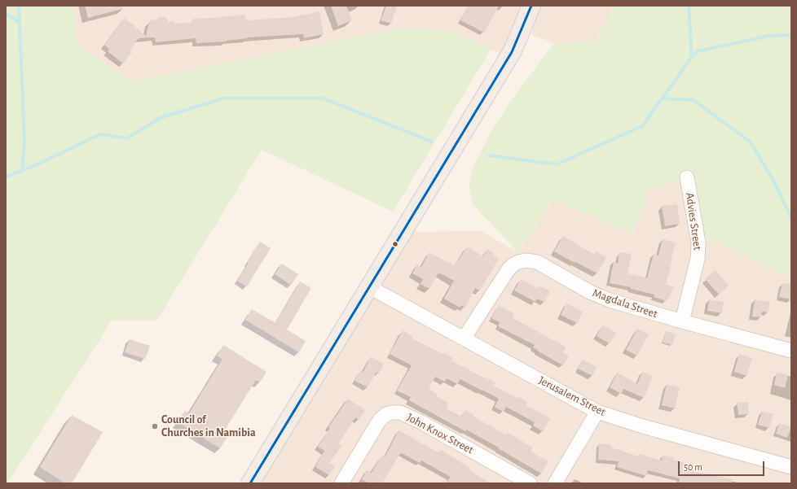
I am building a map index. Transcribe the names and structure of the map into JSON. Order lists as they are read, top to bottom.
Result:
{
  "streets": {
    "street": [
      "Advies Street",
      "Magdala Street",
      "Jerusalem Street",
      "John Knox Street"
    ]
  },
  "crossings": [
    ["Advies Street", "Magdala Street"],
    ["Magdala Street", "Jerusalem Street"]
  ],
  "places": ["Council of Churches in Namibia"],
  "scale_bar": "50 m"
}
